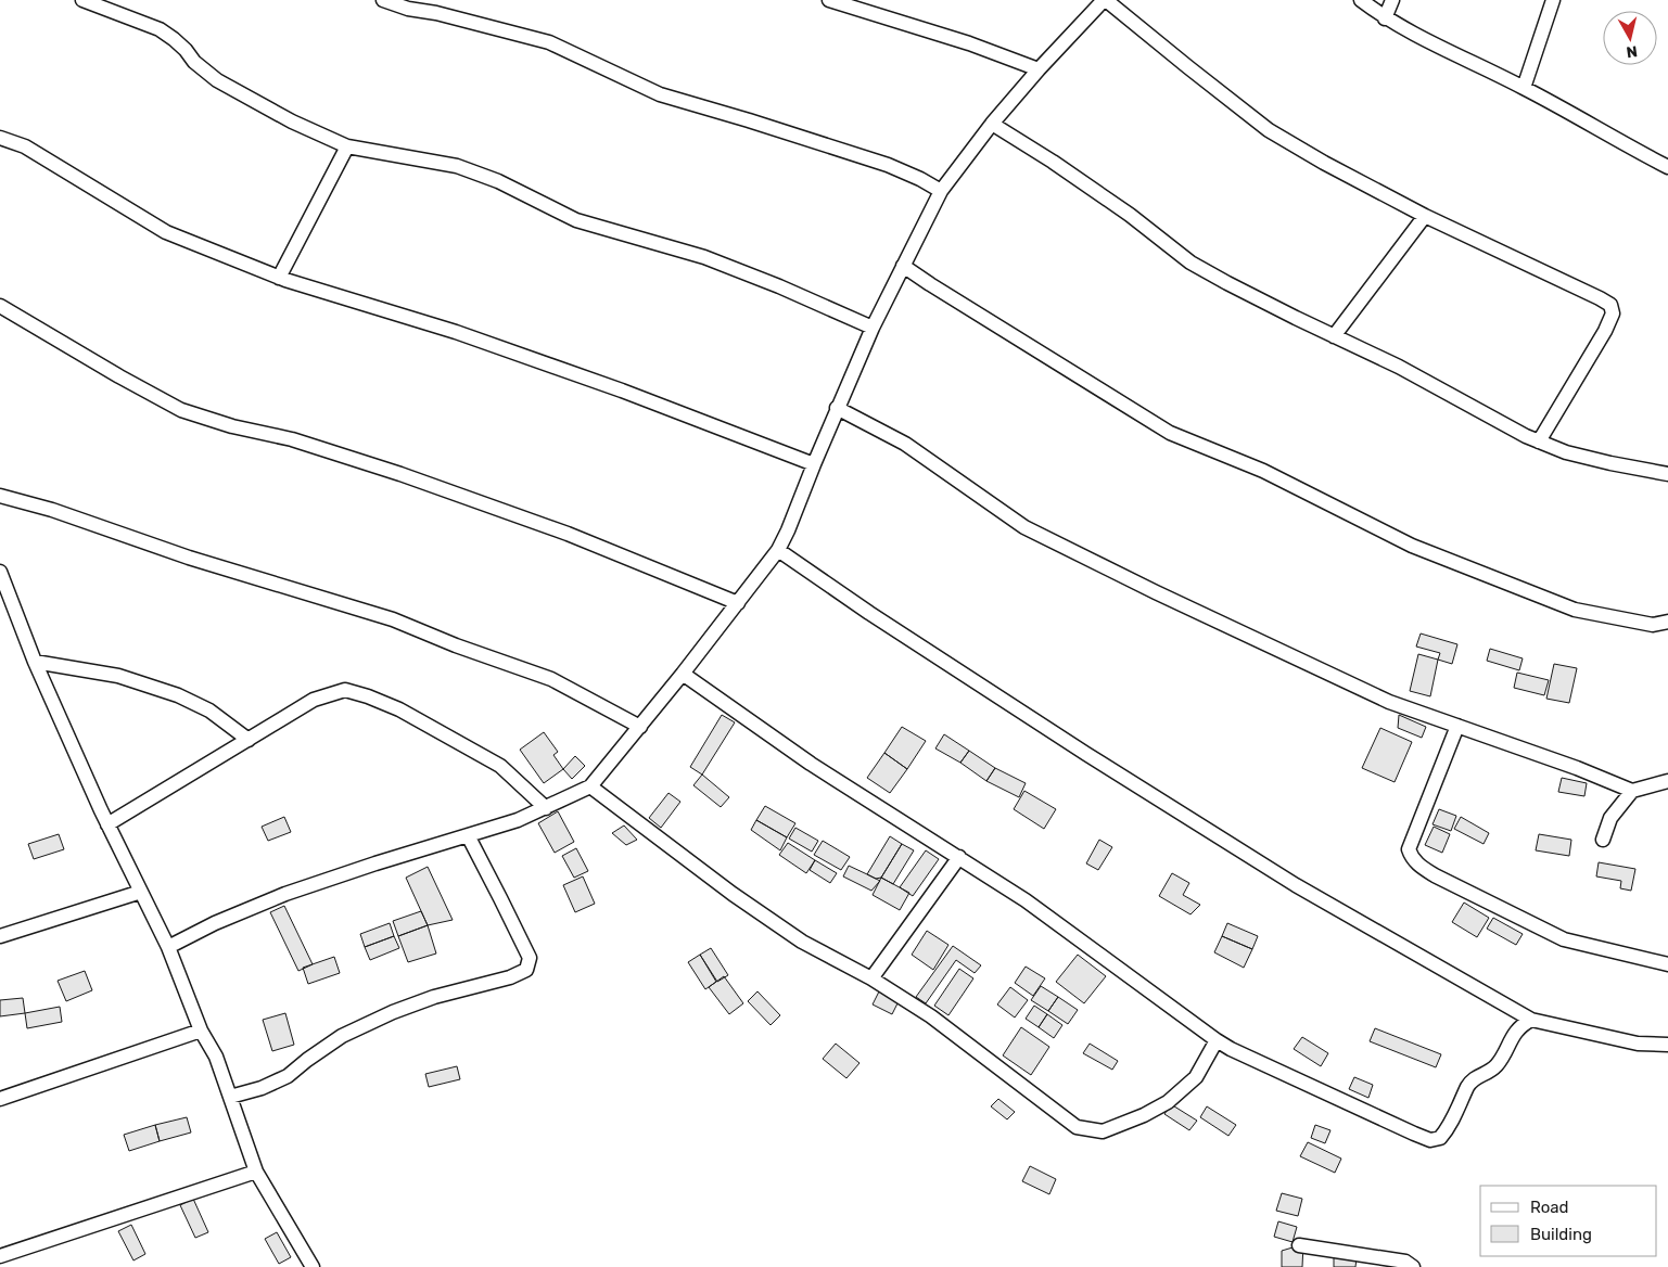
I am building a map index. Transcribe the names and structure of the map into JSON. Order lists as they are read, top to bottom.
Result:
{
  "legend": ["Road", "Building"],
  "north": "bottom"
}
